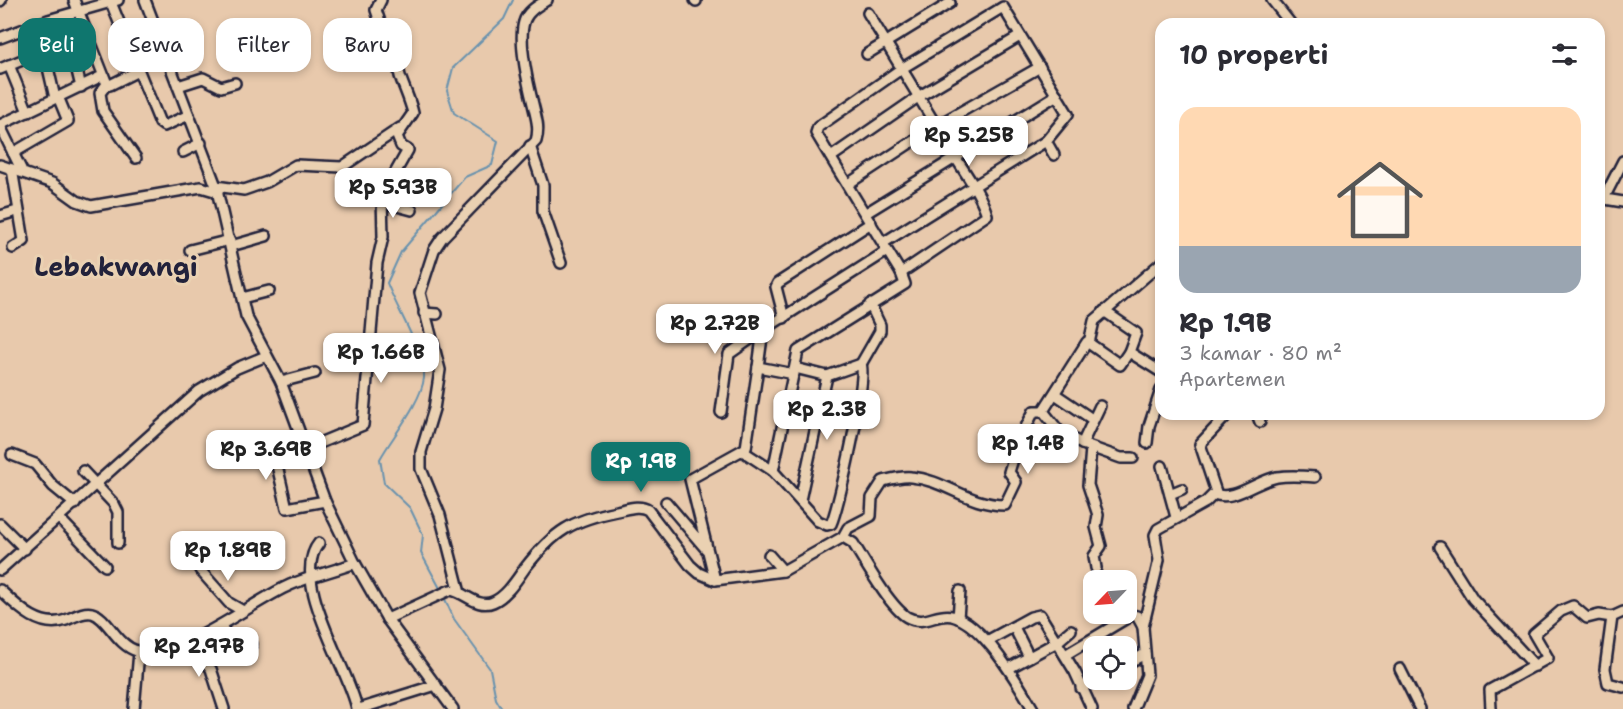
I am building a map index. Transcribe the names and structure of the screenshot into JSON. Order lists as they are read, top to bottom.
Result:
{
  "districts": ["Lebakwangi"],
  "north": "bottom left",
  "page": {
    "chip": [
      "Beli",
      "Sewa",
      "Filter",
      "Baru"
    ],
    "heading": "10 properti",
    "list": [
      {
        "name": "Rp 1.9B",
        "note": "3 kamar · 80 m² · Apartemen"
      }
    ],
    "price": [
      "Rp 5.25B",
      "Rp 5.93B",
      "Rp 2.72B",
      "Rp 1.66B",
      "Rp 2.3B",
      "Rp 1.4B",
      "Rp 3.69B",
      "Rp 1.9B",
      "Rp 1.89B",
      "Rp 2.97B"
    ]
  }
}
